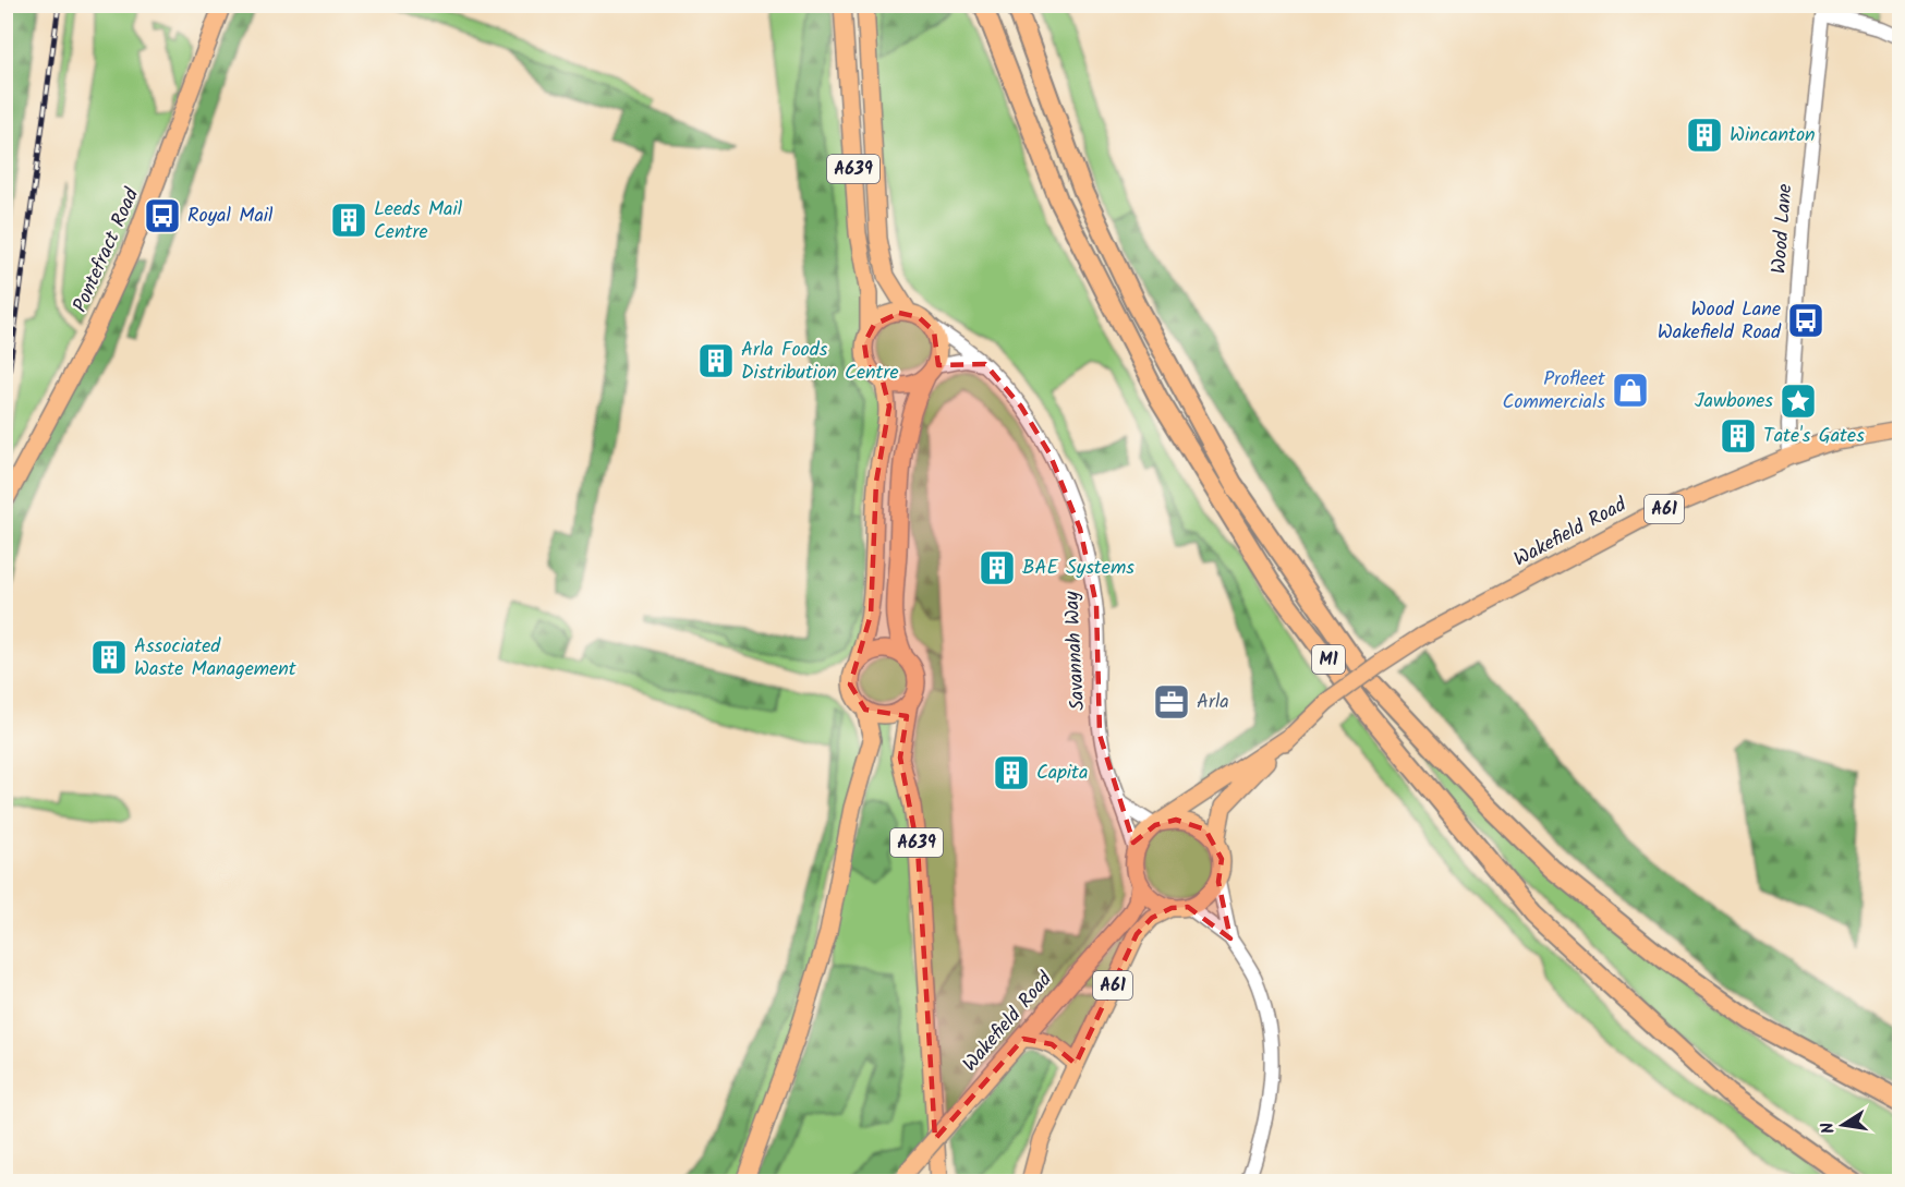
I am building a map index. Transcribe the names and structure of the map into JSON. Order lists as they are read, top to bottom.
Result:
{
  "streets": {
    "highway": ["M1"],
    "main road": [
      "A639",
      "Pontefract Road",
      "A61",
      "Wakefield Road"
    ],
    "street": ["Wood Lane", "Savannah Way"]
  },
  "crossings": [
    ["A639", "Savannah Way"],
    ["Wood Lane", "Wakefield Road"],
    ["A61", "Wakefield Road"],
    ["A61", "Savannah Way"],
    ["Wakefield Road", "Savannah Way"]
  ],
  "places": {
    "building": [
      "Wincanton",
      "Leeds Mail Centre",
      "Arla Foods Distribution Centre",
      "Tate's Gates",
      "BAE Systems",
      "Associated Waste Management",
      "Capita"
    ],
    "bus stop": ["Royal Mail", "Wood Lane Wakefield Road"],
    "shop": ["Profleet Commercials"],
    "place": ["Jawbones"],
    "office": ["Arla"]
  },
  "north": "left"
}
